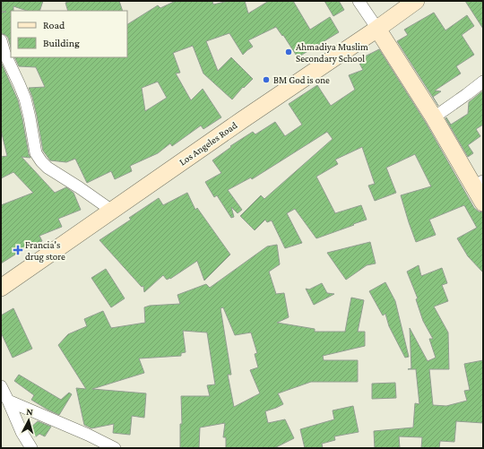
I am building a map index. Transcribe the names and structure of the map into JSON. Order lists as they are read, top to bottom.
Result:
{
  "streets": {
    "main road": ["Los Angeles Road"]
  },
  "places": {
    "other": ["Ahmadiya Muslim Secondary School", "BM God is one"],
    "health": ["Francia's drug store"]
  },
  "legend": ["Road", "Building"],
  "north": "top"
}
